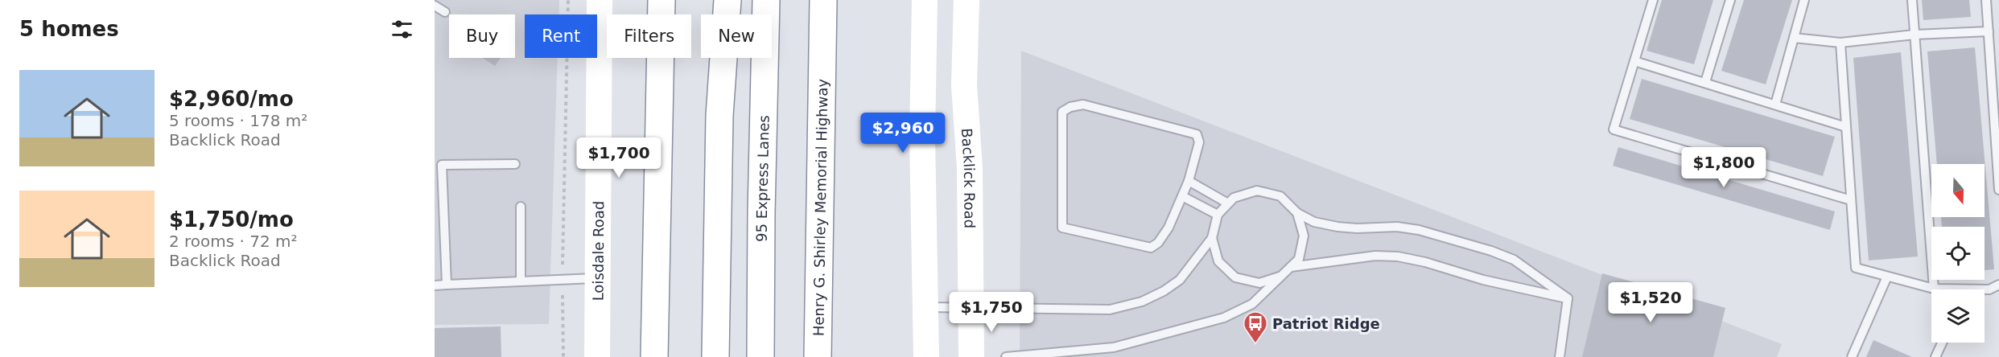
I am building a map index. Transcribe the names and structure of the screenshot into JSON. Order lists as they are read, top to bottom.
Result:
{
  "streets": {
    "highway": ["95 Express Lanes", "Henry G. Shirley Memorial Highway"],
    "main road": ["Backlick Road", "Loisdale Road"]
  },
  "places": {
    "bus stop": ["Patriot Ridge"]
  },
  "north": "bottom",
  "page": {
    "heading": "5 homes",
    "chip": [
      "Buy",
      "Rent",
      "Filters",
      "New"
    ],
    "list": [
      {
        "name": "$2,960/mo",
        "note": "5 rooms · 178 m² · Backlick Road"
      },
      {
        "name": "$1,750/mo",
        "note": "2 rooms · 72 m² · Backlick Road"
      }
    ],
    "price": [
      "$2,960",
      "$1,700",
      "$1,800",
      "$1,520",
      "$1,750"
    ]
  }
}
